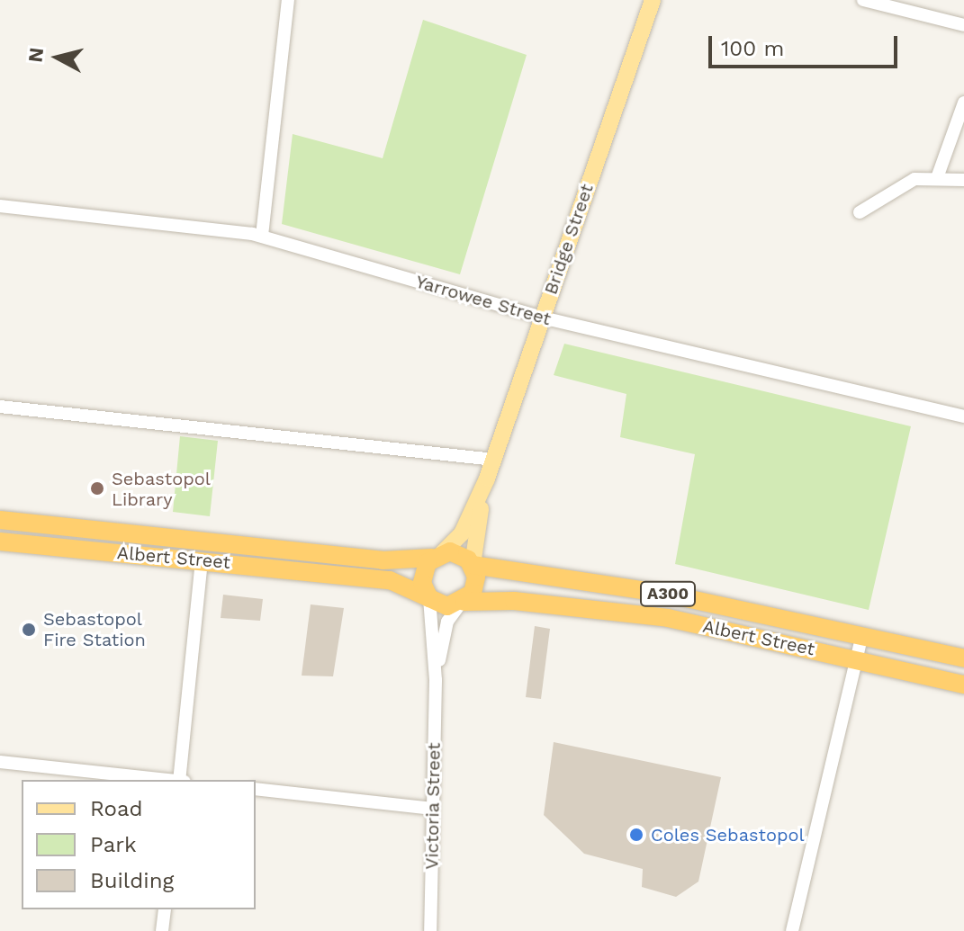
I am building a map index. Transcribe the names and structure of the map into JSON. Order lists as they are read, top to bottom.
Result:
{
  "streets": {
    "highway": ["Albert Street", "A300"],
    "main road": ["Bridge Street"],
    "street": ["Yarrowee Street", "Victoria Street"]
  },
  "crossings": [
    ["Bridge Street", "Yarrowee Street"],
    ["Albert Street", "Victoria Street"]
  ],
  "places": ["Sebastopol Library", "Sebastopol Fire Station", "Coles Sebastopol"],
  "legend": ["Road", "Park", "Building"],
  "scale_bar": "100 m",
  "north": "left"
}
